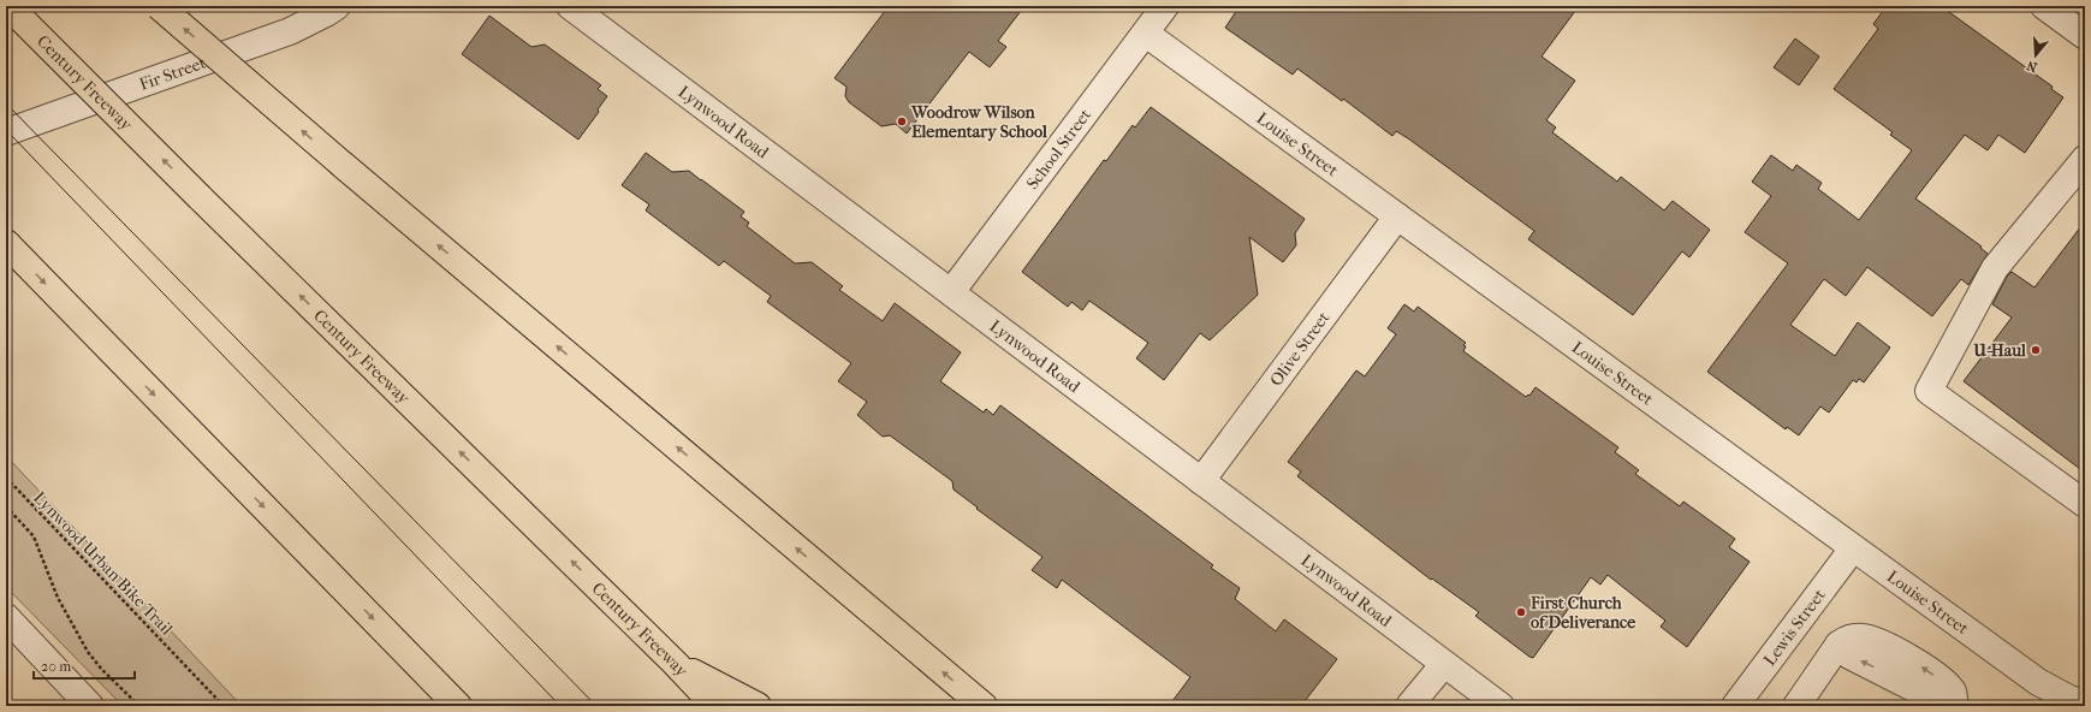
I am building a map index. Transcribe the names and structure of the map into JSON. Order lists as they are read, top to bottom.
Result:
{
  "streets": {
    "highway": ["Century Freeway"],
    "street": [
      "Fir Street",
      "Lynwood Road",
      "Louise Street",
      "School Street",
      "Olive Street",
      "Lewis Street"
    ],
    "path": ["Lynwood Urban Bike Trail"]
  },
  "crossings": [
    ["Lynwood Road", "School Street"],
    ["Lynwood Road", "Olive Street"],
    ["Louise Street", "School Street"],
    ["Louise Street", "Olive Street"],
    ["Louise Street", "Lewis Street"]
  ],
  "places": ["Woodrow Wilson Elementary School", "U-Haul", "First Church of Deliverance"],
  "scale_bar": "20 m",
  "north": "bottom"
}
